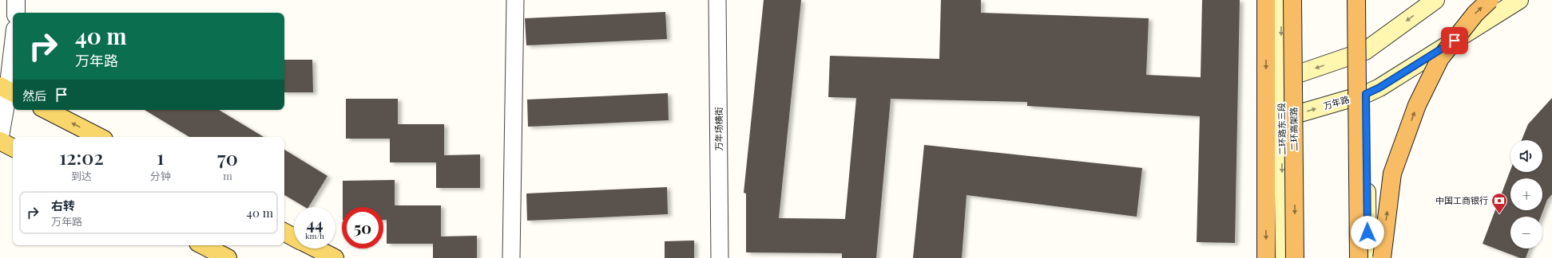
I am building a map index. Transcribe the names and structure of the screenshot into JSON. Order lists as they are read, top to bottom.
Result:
{
  "streets": {
    "highway": ["二环高架路"],
    "main road": ["万年路", "二环路东三段"],
    "street": ["万年场横街"]
  },
  "crossings": [
    ["万年路", "二环路东三段"]
  ],
  "places": {
    "bank": ["中国工商银行"]
  },
  "page": {
    "turn": ["40 m", "万年路"],
    "then": "然后",
    "eta": [
      "12:02",
      "到达",
      "1",
      "分钟",
      "70",
      "m"
    ],
    "map_buttons": ["+", "−"],
    "list": [
      {
        "name": "右转",
        "note": "万年路",
        "value": "40 m"
      }
    ],
    "speed": "44 km/h",
    "limit": "50"
  }
}
